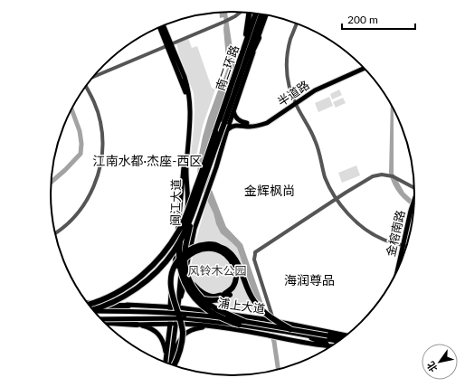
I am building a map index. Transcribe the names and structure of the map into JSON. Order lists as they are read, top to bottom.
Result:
{
  "streets": {
    "highway": ["南二环路"],
    "main road": [
      "半道路",
      "闽江大道",
      "金榕南路",
      "浦上大道"
    ]
  },
  "crossings": [
    ["闽江大道", "浦上大道"]
  ],
  "districts": ["江南水都·杰座-西区", "金辉枫尚", "海润尊品"],
  "parks": ["风铃木公园"],
  "scale_bar": "200 m",
  "north": "bottom left"
}
